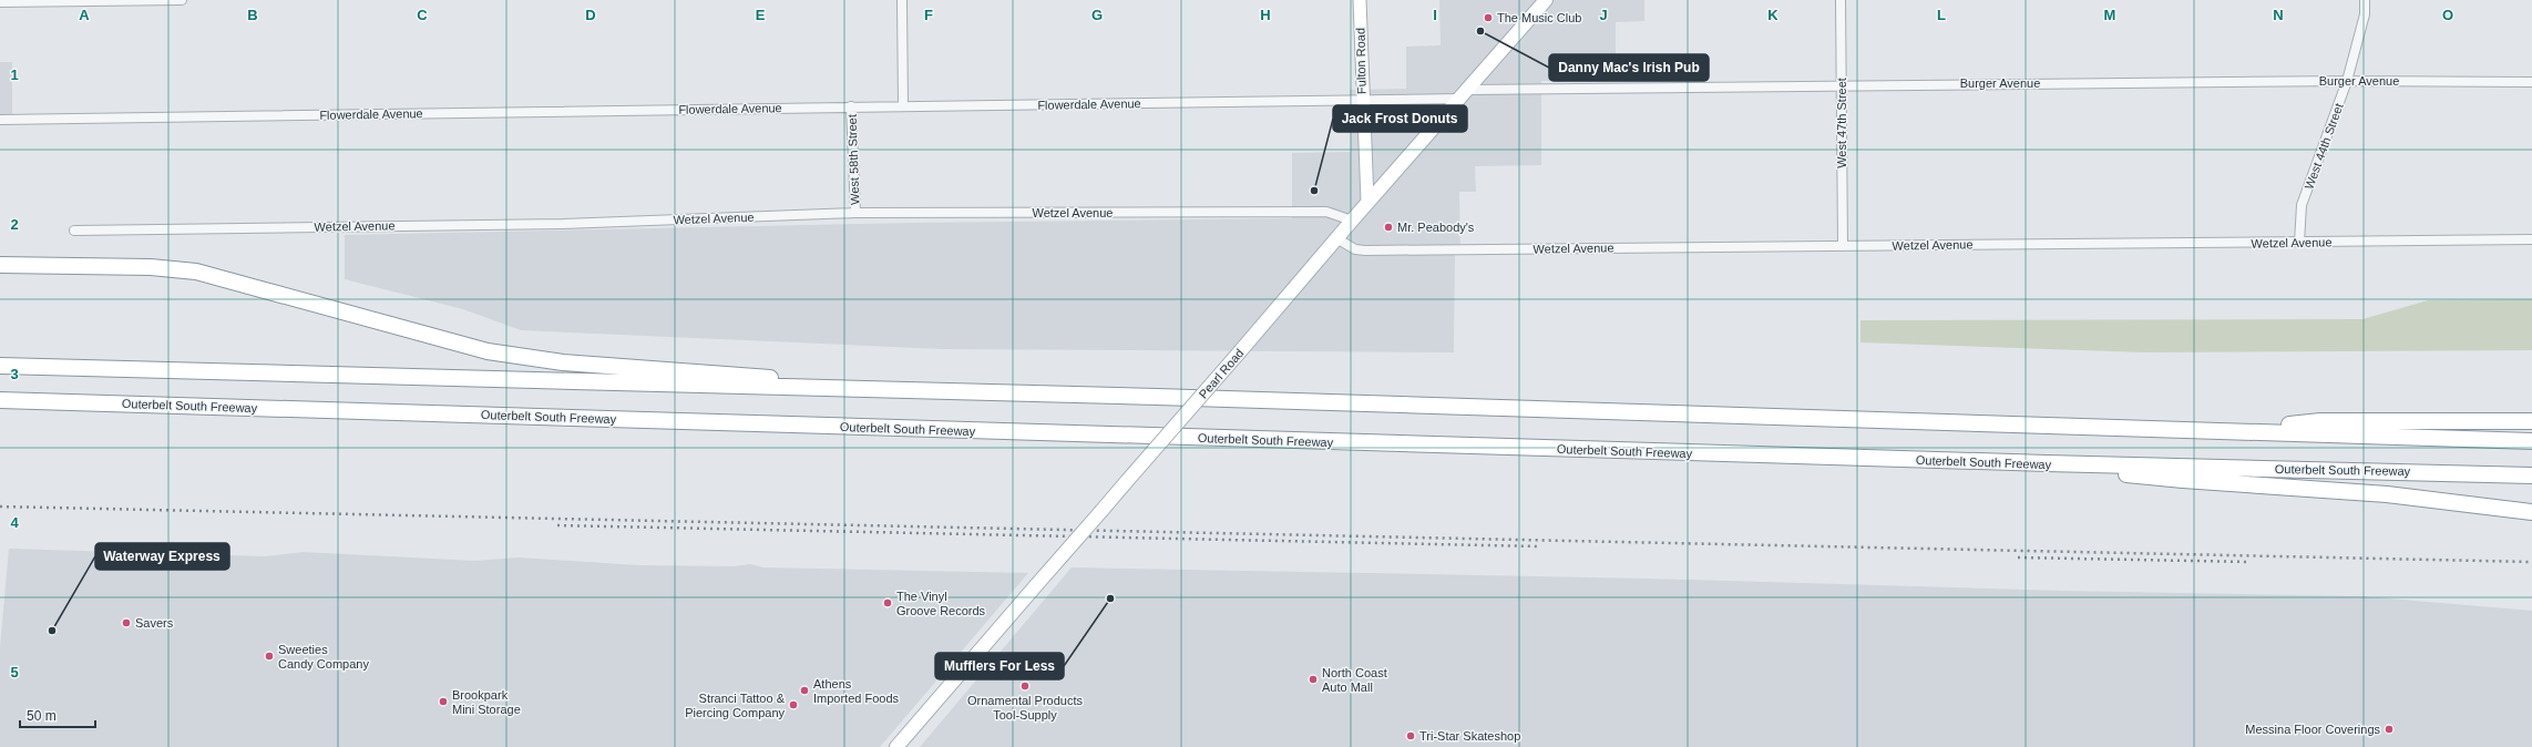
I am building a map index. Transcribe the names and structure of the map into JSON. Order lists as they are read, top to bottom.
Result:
{
  "streets": {
    "highway": ["Outerbelt South Freeway"],
    "main road": ["Fulton Road", "Pearl Road"],
    "street": [
      "Burger Avenue",
      "Flowerdale Avenue",
      "West 47th Street",
      "West 44th Street",
      "West 58th Street",
      "Wetzel Avenue"
    ]
  },
  "crossings": [
    ["Fulton Road", "Flowerdale Avenue"],
    ["Fulton Road", "Pearl Road"],
    ["Burger Avenue", "Flowerdale Avenue"],
    ["Burger Avenue", "West 47th Street"],
    ["Burger Avenue", "West 44th Street"],
    ["Burger Avenue", "Pearl Road"],
    ["Flowerdale Avenue", "West 58th Street"],
    ["Flowerdale Avenue", "Pearl Road"],
    ["West 47th Street", "Wetzel Avenue"],
    ["West 44th Street", "Wetzel Avenue"],
    ["West 58th Street", "Wetzel Avenue"],
    ["Wetzel Avenue", "Pearl Road"]
  ],
  "places": [
    "The Music Club",
    "Danny Mac's Irish Pub",
    "Jack Frost Donuts",
    "Mr. Peabody's",
    "Mufflers For Less",
    "The Vinyl Groove Records",
    "Savers",
    "Waterway Express",
    "Sweeties Candy Company",
    "North Coast Auto Mall",
    "Ornamental Products Tool-Supply",
    "Athens Imported Foods",
    "Brookpark Mini Storage",
    "Stranci Tattoo & Piercing Company",
    "Messina Floor Coverings",
    "Tri-Star Skateshop"
  ],
  "scale_bar": "50 m",
  "grid": {
    "columns": [
      "A",
      "B",
      "C",
      "D",
      "E",
      "F",
      "G",
      "H",
      "I",
      "J",
      "K",
      "L",
      "M",
      "N",
      "O"
    ],
    "rows": [
      "1",
      "2",
      "3",
      "4",
      "5"
    ]
  }
}
